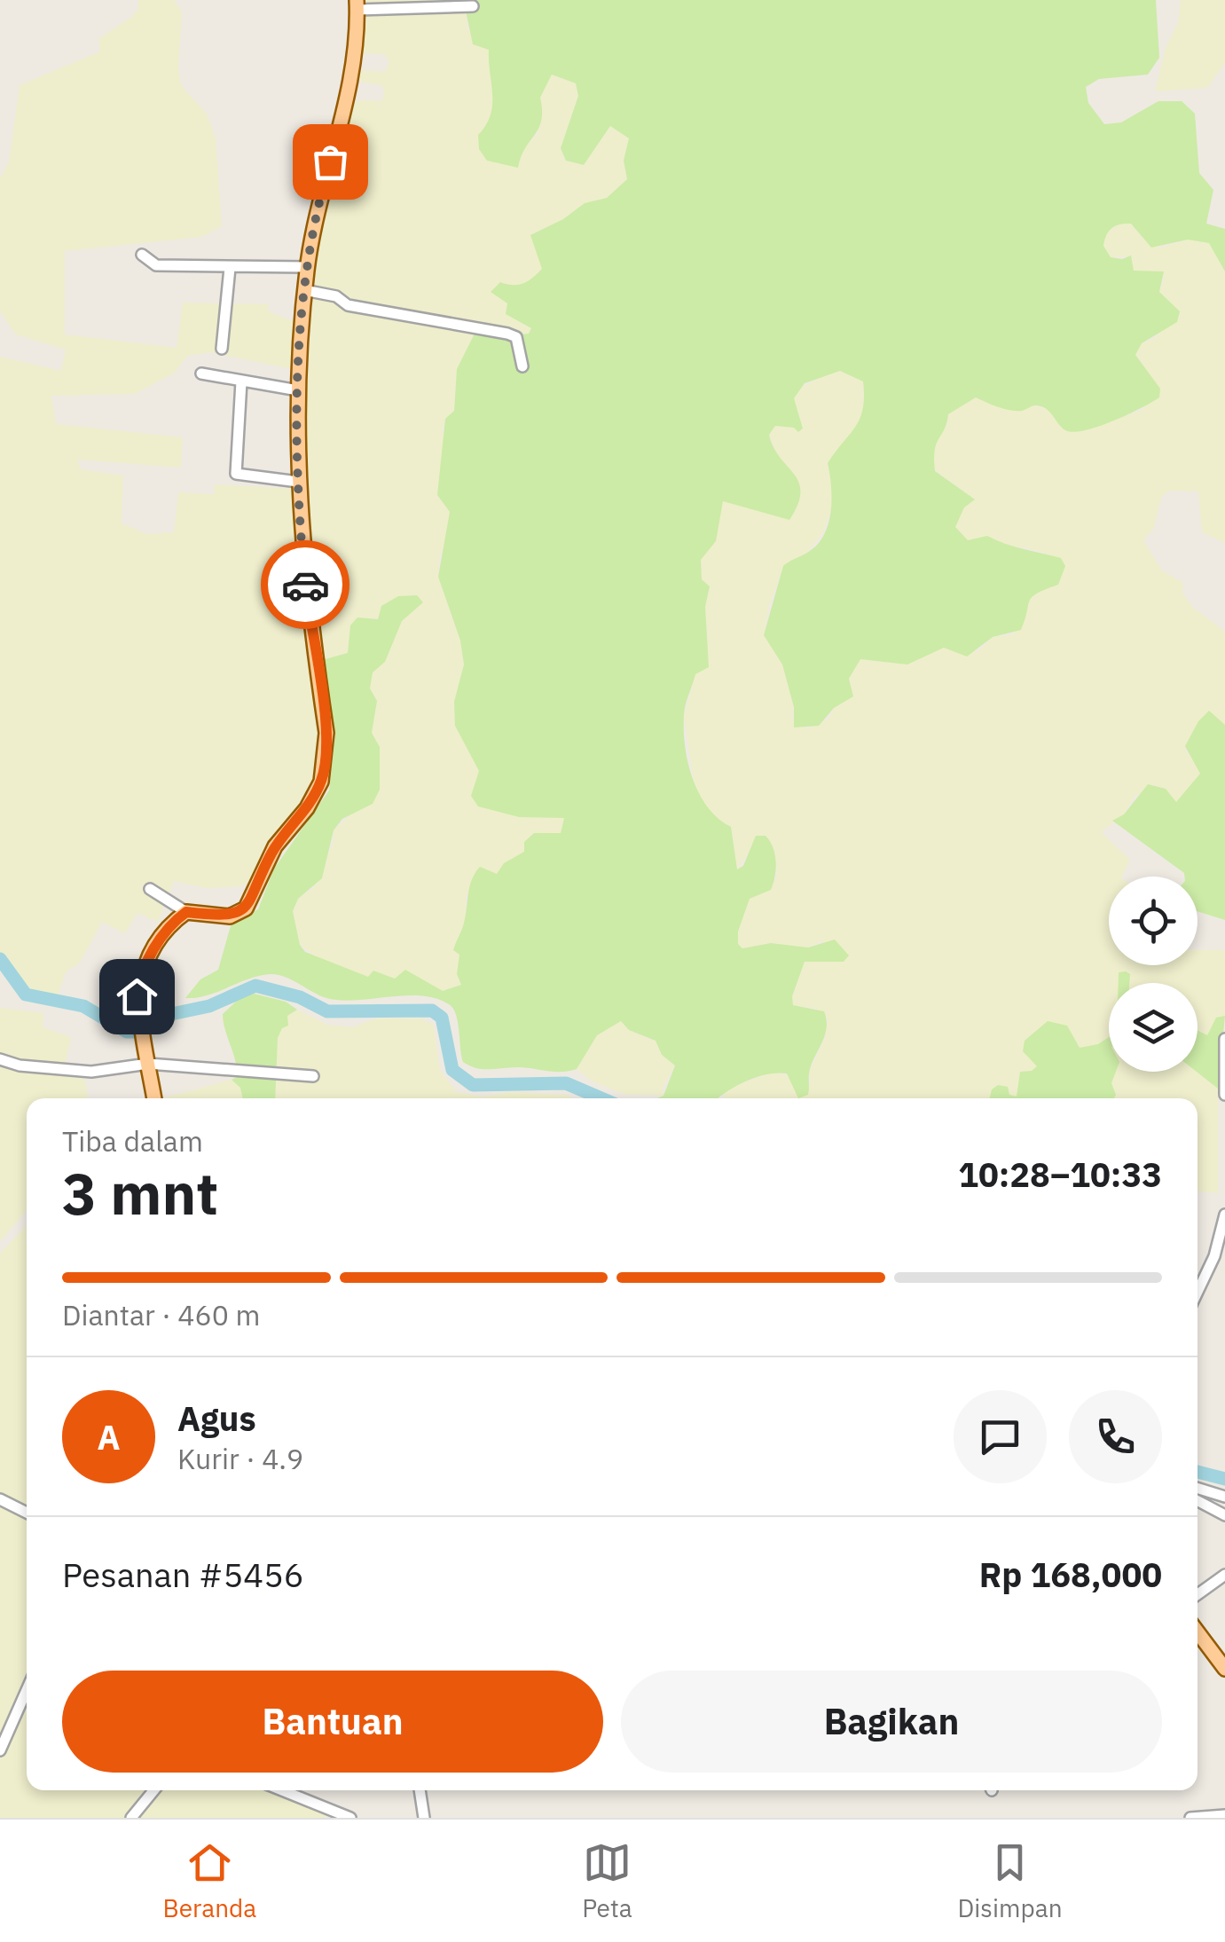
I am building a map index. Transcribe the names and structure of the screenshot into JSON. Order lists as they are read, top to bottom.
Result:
{
  "page": {
    "heading": ["3 mnt", "Tiba dalam", "10:28–10:33"],
    "panel": [
      "Agus",
      "Kurir · 4.9",
      "Pesanan #5456",
      "Rp 168,000"
    ],
    "bar": "Diantar · 460 m",
    "round": "A",
    "buttons": ["Bantuan", "Bagikan"],
    "tabs": ["Beranda", "Peta", "Disimpan"]
  }
}
